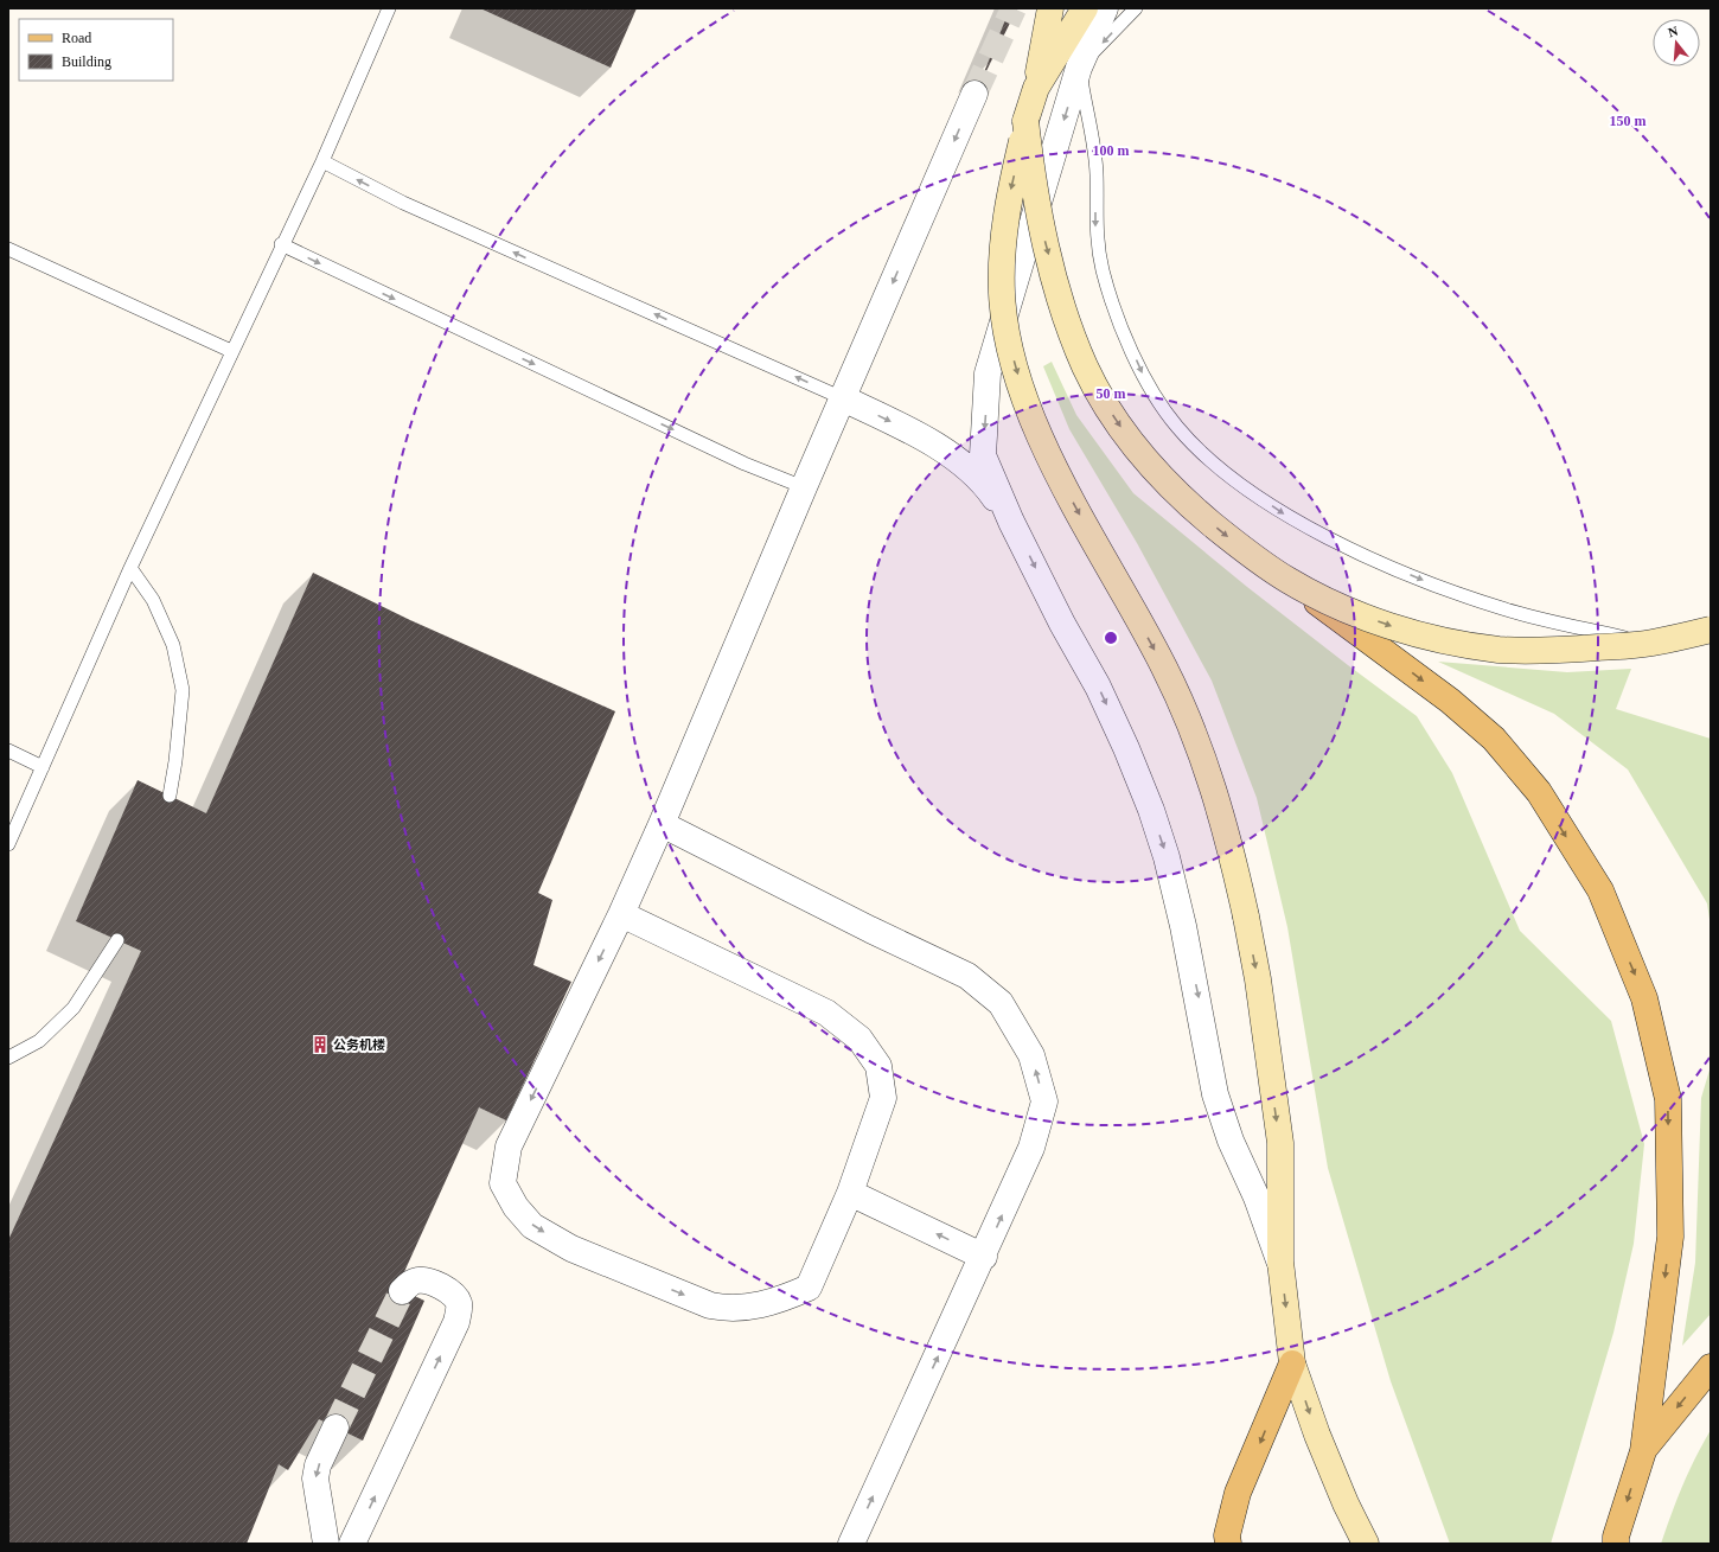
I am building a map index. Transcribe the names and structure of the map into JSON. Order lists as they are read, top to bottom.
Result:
{
  "places": {
    "building": ["公务机楼"]
  },
  "legend": ["Road", "Building"],
  "north": "top",
  "rings": ["150 m", "100 m", "50 m"]
}
